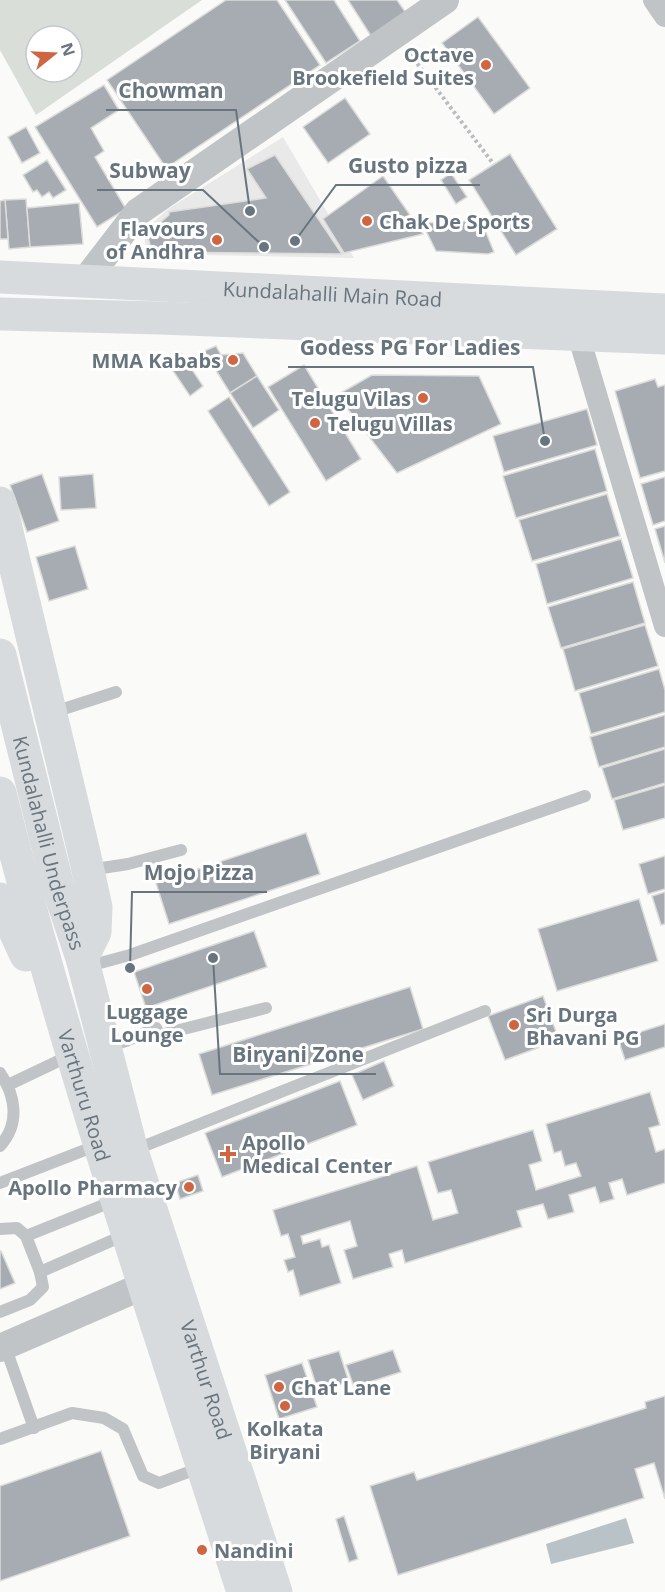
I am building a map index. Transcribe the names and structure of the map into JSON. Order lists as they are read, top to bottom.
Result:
{
  "streets": {
    "main road": [
      "Kundalahalli Main Road",
      "Kundalahalli Underpass",
      "Varthuru Road",
      "Varthur Road"
    ]
  },
  "crossings": [
    ["Kundalahalli Underpass", "Varthuru Road"],
    ["Varthuru Road", "Varthur Road"]
  ],
  "places": {
    "other": [
      "Octave Brookefield Suites",
      "Chowman",
      "Chak De Sports",
      "Flavours of Andhra",
      "Gusto pizza",
      "Subway",
      "MMA Kababs",
      "Telugu Vilas",
      "Telugu Villas",
      "Godess PG For Ladies",
      "Biryani Zone",
      "Mojo Pizza",
      "Luggage Lounge",
      "Sri Durga Bhavani PG",
      "Apollo Pharmacy",
      "Chat Lane",
      "Kolkata Biryani",
      "Nandini"
    ],
    "health": ["Apollo Medical Center"]
  },
  "north": "right"
}
